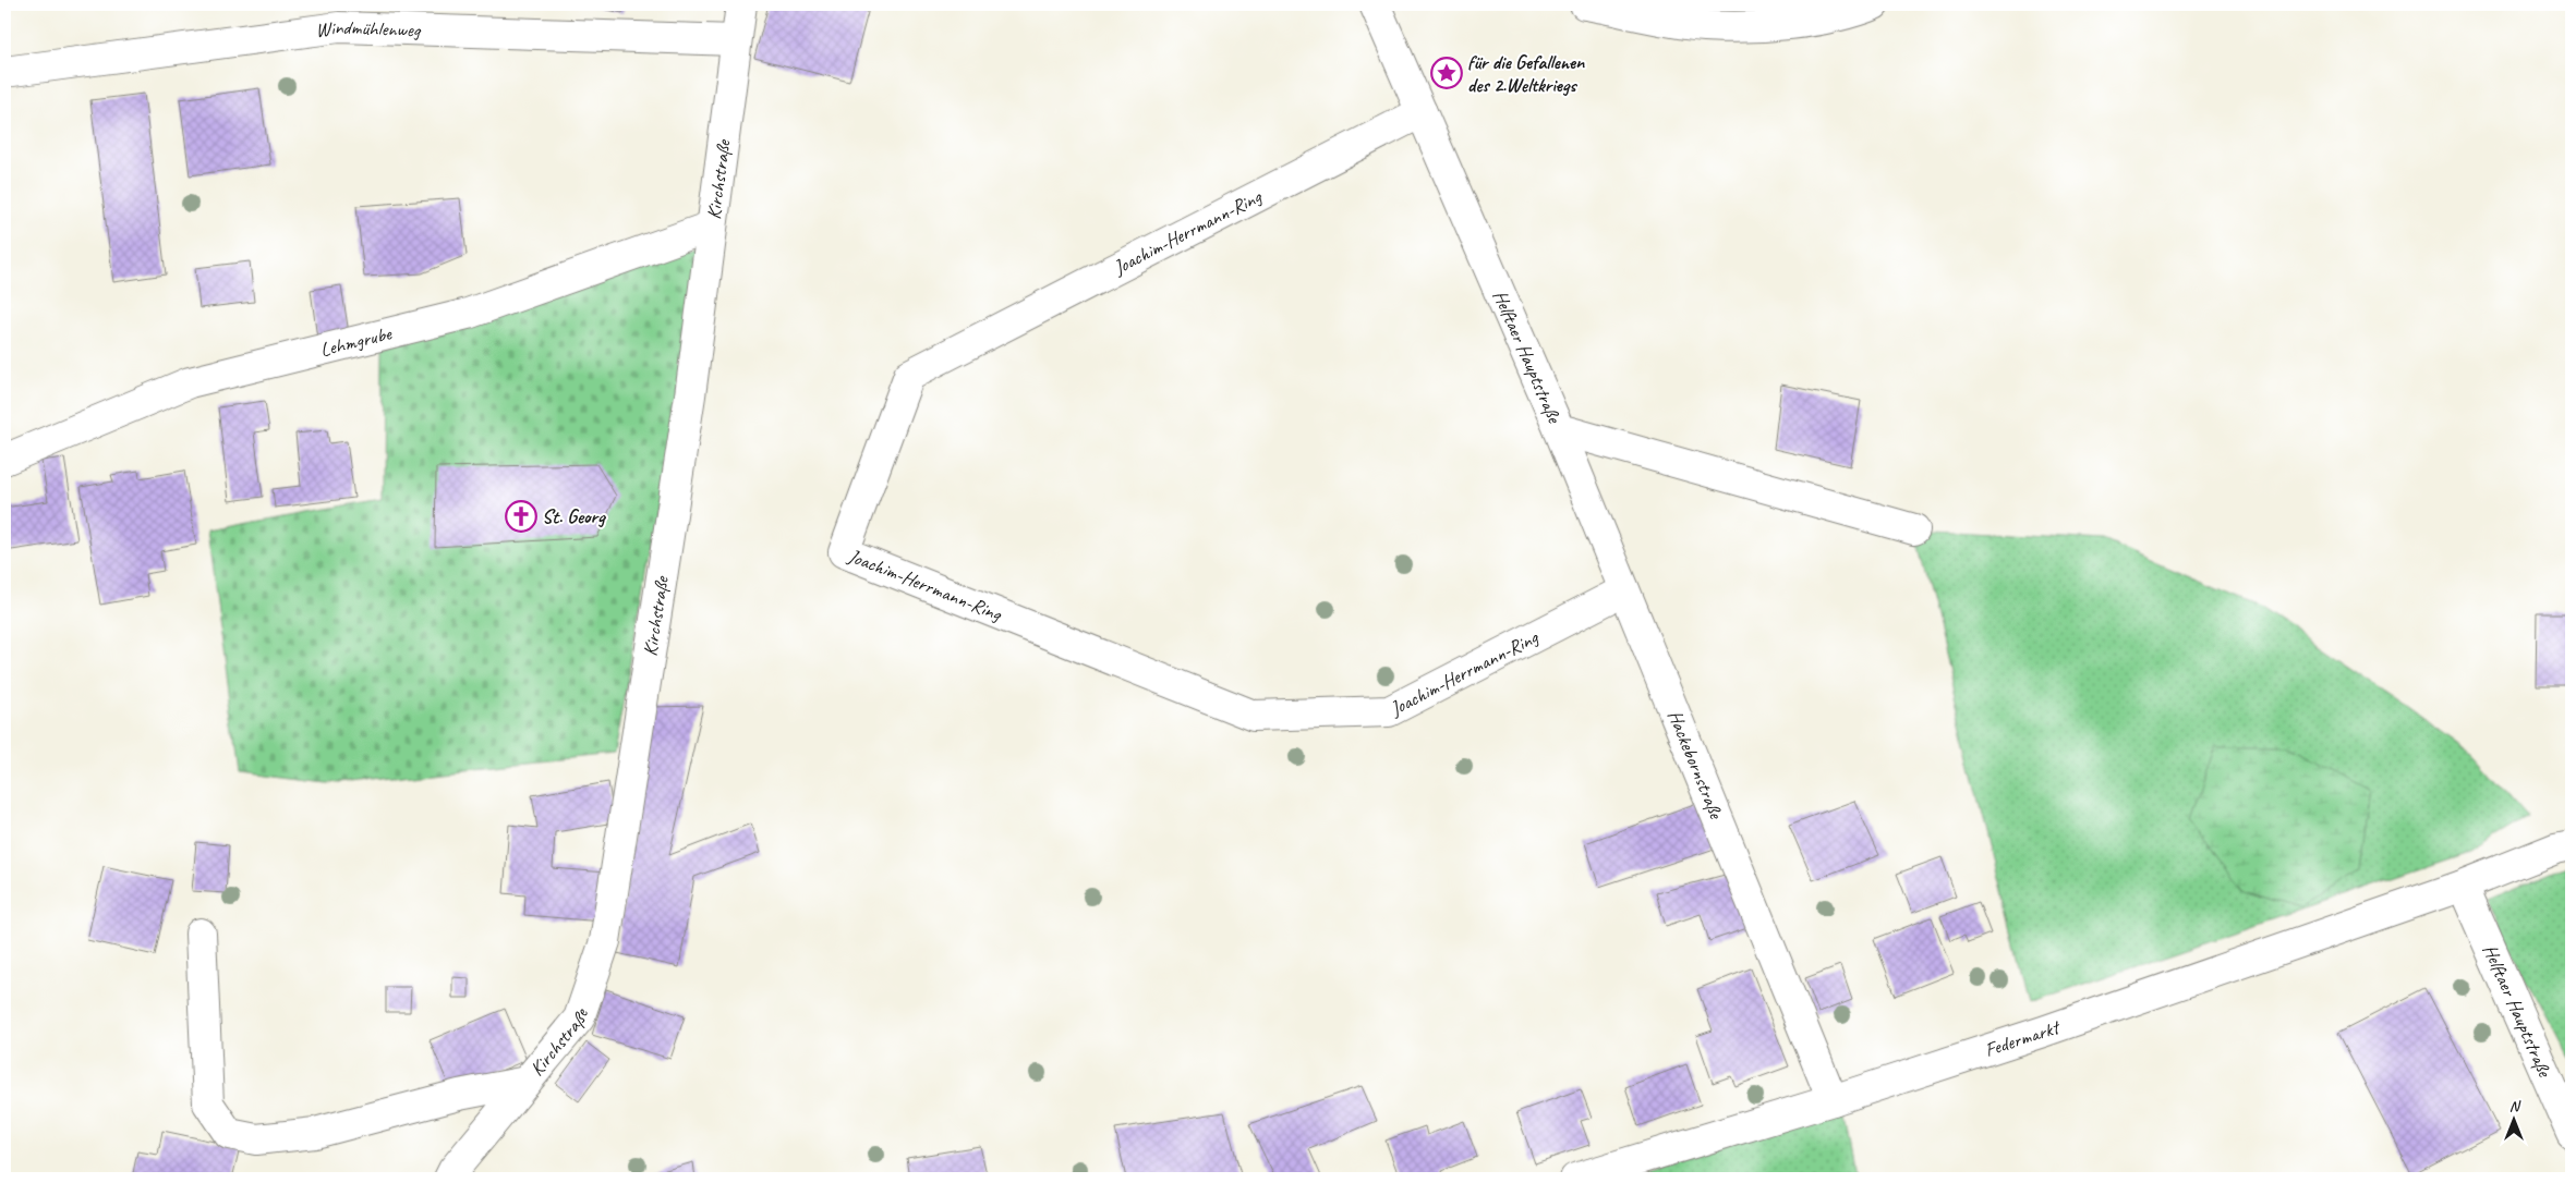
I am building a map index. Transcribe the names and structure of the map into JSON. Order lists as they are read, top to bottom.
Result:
{
  "streets": {
    "street": [
      "Windmühlenweg",
      "Kirchstraße",
      "Joachim-Herrmann-Ring",
      "Lehmgrube",
      "Helftaer Hauptstraße",
      "Hackebornstraße",
      "Federmarkt"
    ]
  },
  "crossings": [
    ["Windmühlenweg", "Kirchstraße"],
    ["Kirchstraße", "Lehmgrube"],
    ["Joachim-Herrmann-Ring", "Helftaer Hauptstraße"],
    ["Joachim-Herrmann-Ring", "Hackebornstraße"],
    ["Helftaer Hauptstraße", "Hackebornstraße"],
    ["Helftaer Hauptstraße", "Federmarkt"],
    ["Hackebornstraße", "Federmarkt"]
  ],
  "places": {
    "place": ["für die Gefallenen des 2.Weltkriegs"],
    "church": ["St. Georg"]
  },
  "north": "top"
}
